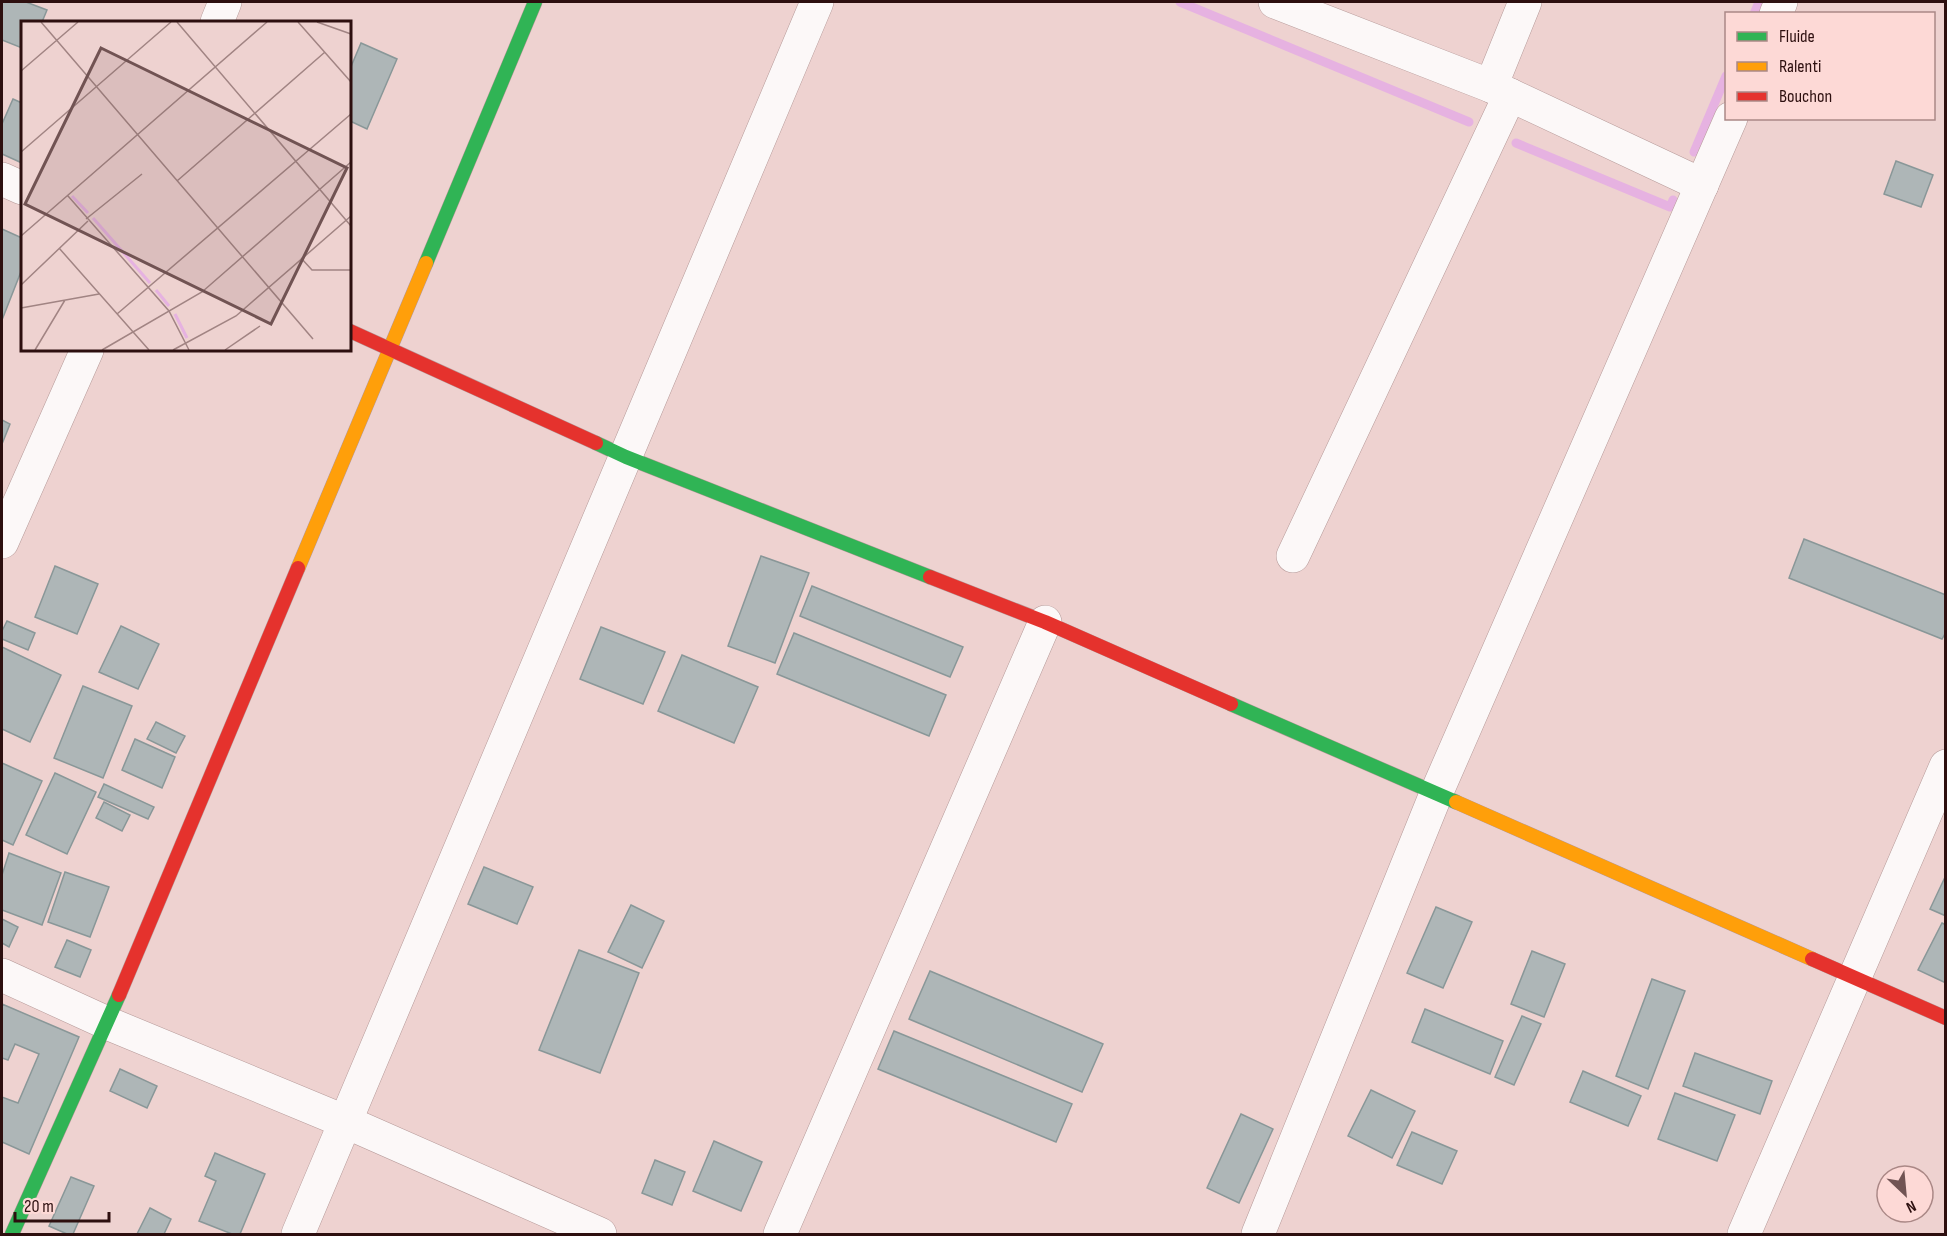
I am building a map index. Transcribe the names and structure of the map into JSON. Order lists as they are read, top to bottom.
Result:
{
  "legend": ["Fluide", "Ralenti", "Bouchon"],
  "scale_bar": "20 m",
  "north": "bottom right"
}
